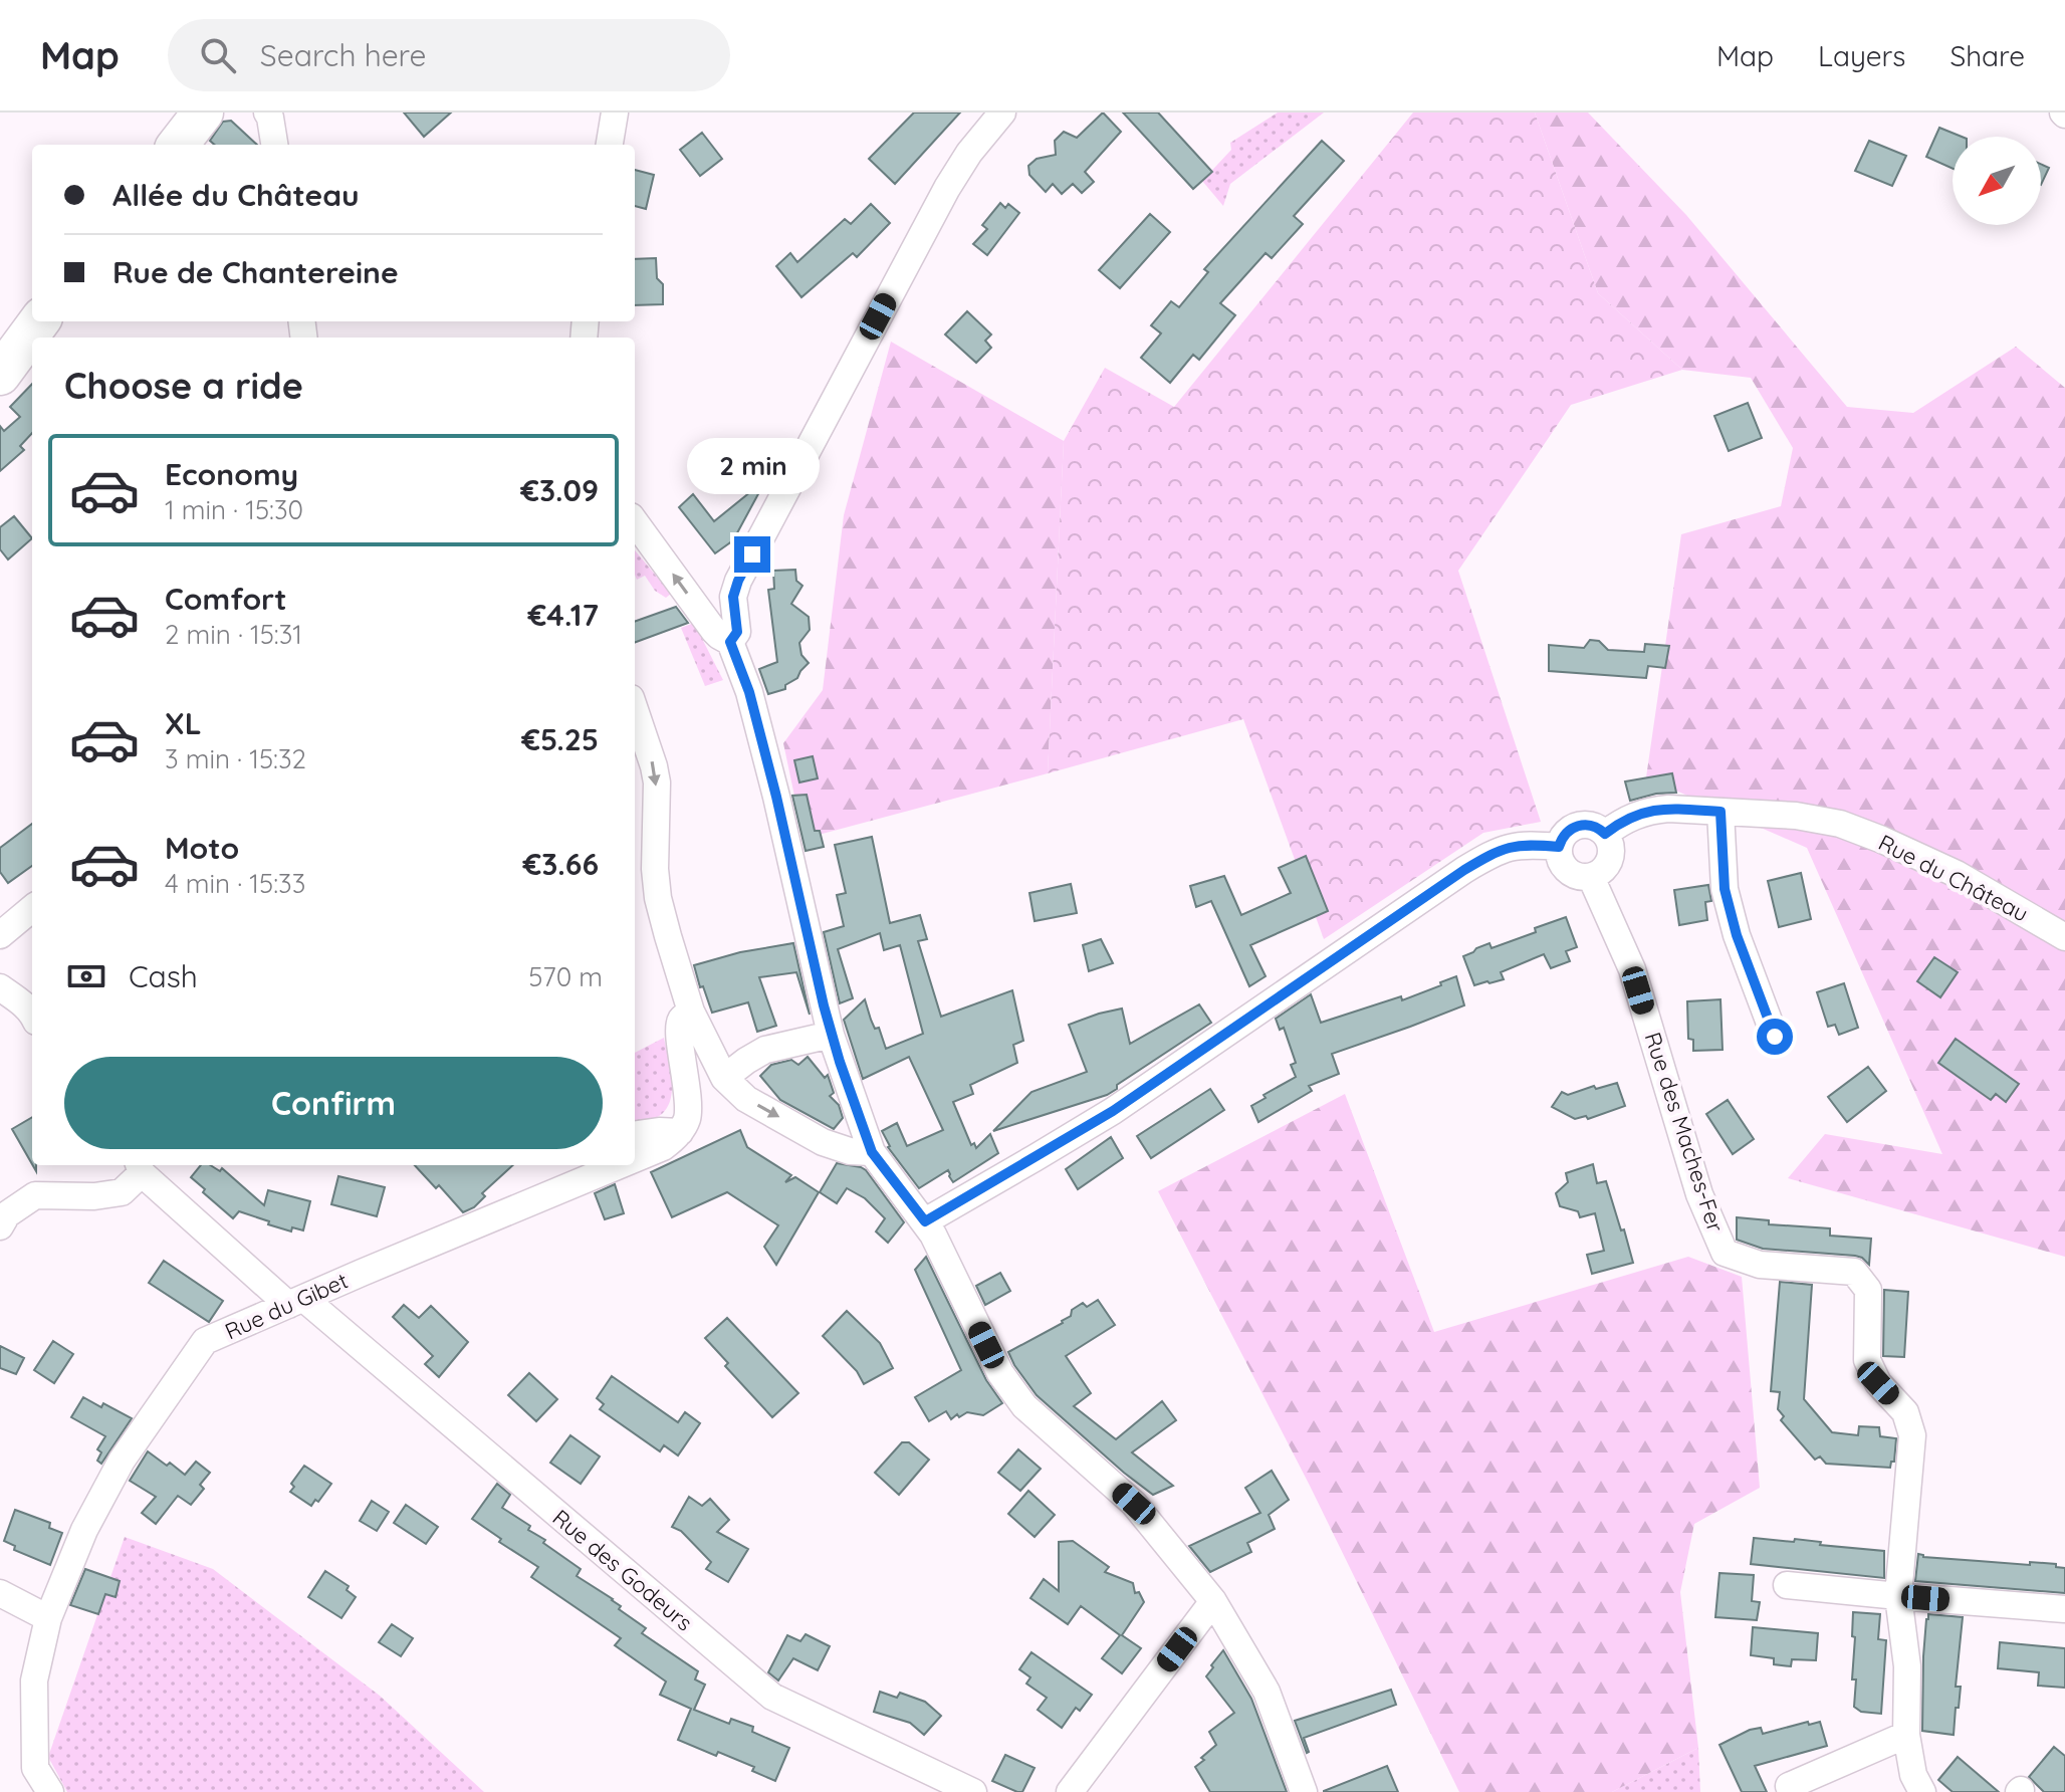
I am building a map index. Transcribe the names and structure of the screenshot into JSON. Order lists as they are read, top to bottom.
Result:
{
  "streets": {
    "street": [
      "Rue du Château",
      "Rue des Maches-Fer",
      "Rue du Gibet",
      "Rue des Godeurs"
    ]
  },
  "crossings": [
    ["Rue du Château", "Rue des Maches-Fer"],
    ["Rue du Gibet", "Rue des Godeurs"]
  ],
  "north": "bottom left",
  "page": {
    "header": "Map",
    "search": "Search here",
    "nav": ["Map", "Layers", "Share"],
    "banner": ["Allée du Château", "Rue de Chantereine"],
    "heading": "Choose a ride",
    "list": [
      {
        "name": "Economy",
        "note": "1 min · 15:30",
        "value": "€3.09"
      },
      {
        "name": "Comfort",
        "note": "2 min · 15:31",
        "value": "€4.17"
      },
      {
        "name": "XL",
        "note": "3 min · 15:32",
        "value": "€5.25"
      },
      {
        "name": "Moto",
        "note": "4 min · 15:33",
        "value": "€3.66"
      }
    ],
    "bubble": "2 min",
    "pay": ["Cash", "570 m"],
    "buttons": "Confirm"
  }
}
